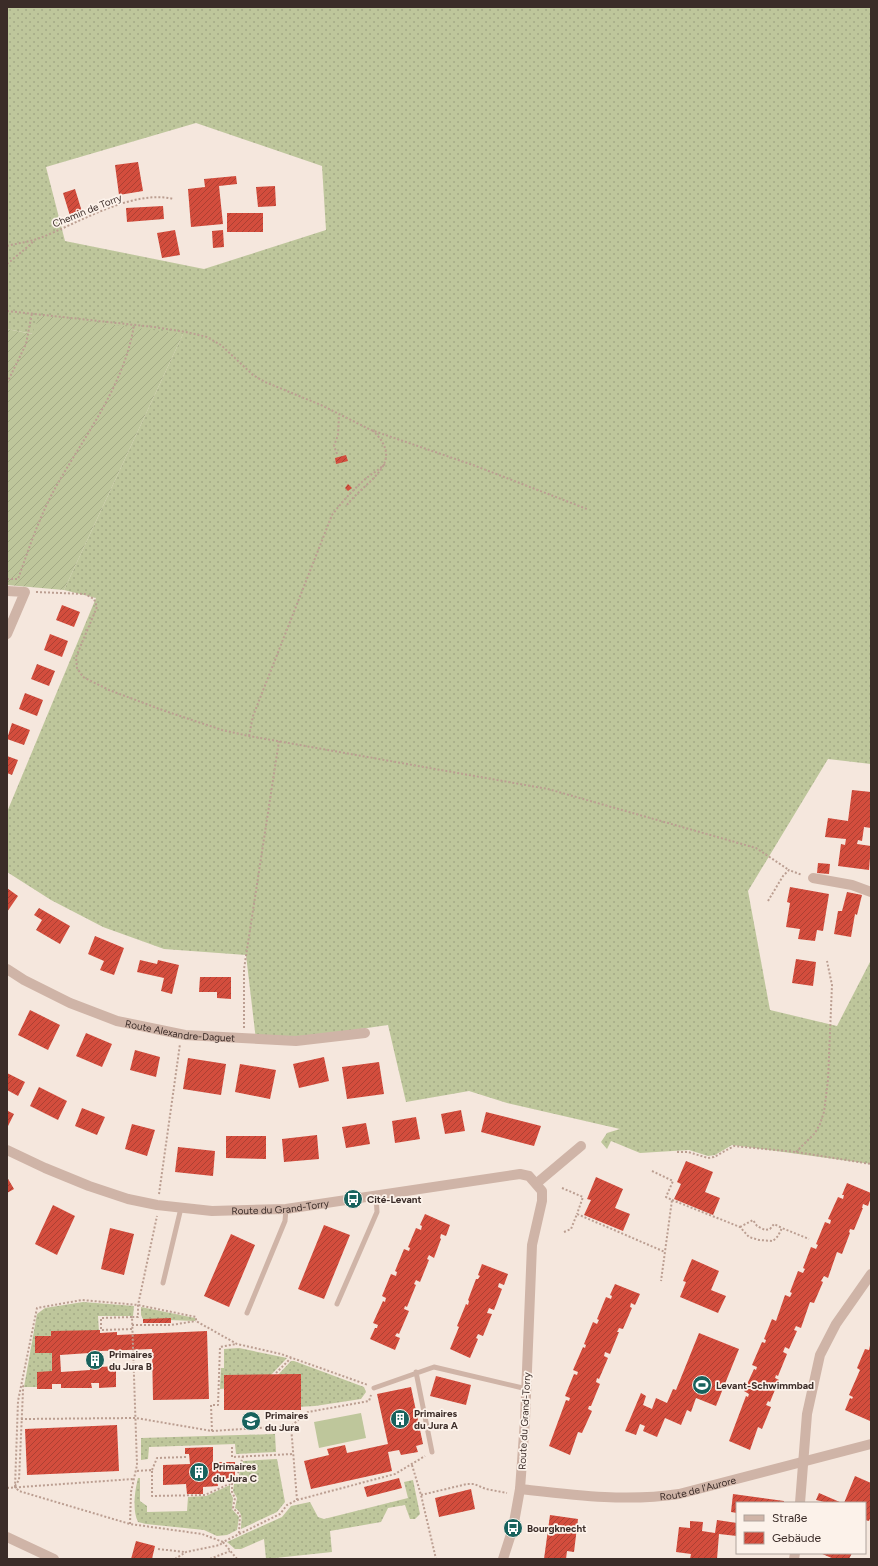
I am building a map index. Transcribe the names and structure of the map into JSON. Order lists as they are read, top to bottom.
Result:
{
  "streets": {
    "street": ["Route Alexandre-Daguet", "Route du Grand-Torry", "Route de l'Aurore"],
    "path": ["Chemin de Torry"]
  },
  "crossings": [
    ["Route du Grand-Torry", "Route de l'Aurore"]
  ],
  "places": {
    "bus stop": ["Cité-Levant", "Bourgknecht"],
    "building": ["Primaires du Jura B", "Primaires du Jura A", "Primaires du Jura C"],
    "sports": ["Levant-Schwimmbad"],
    "school or university": ["Primaires du Jura"]
  },
  "legend": ["Straße", "Gebäude"]
}
